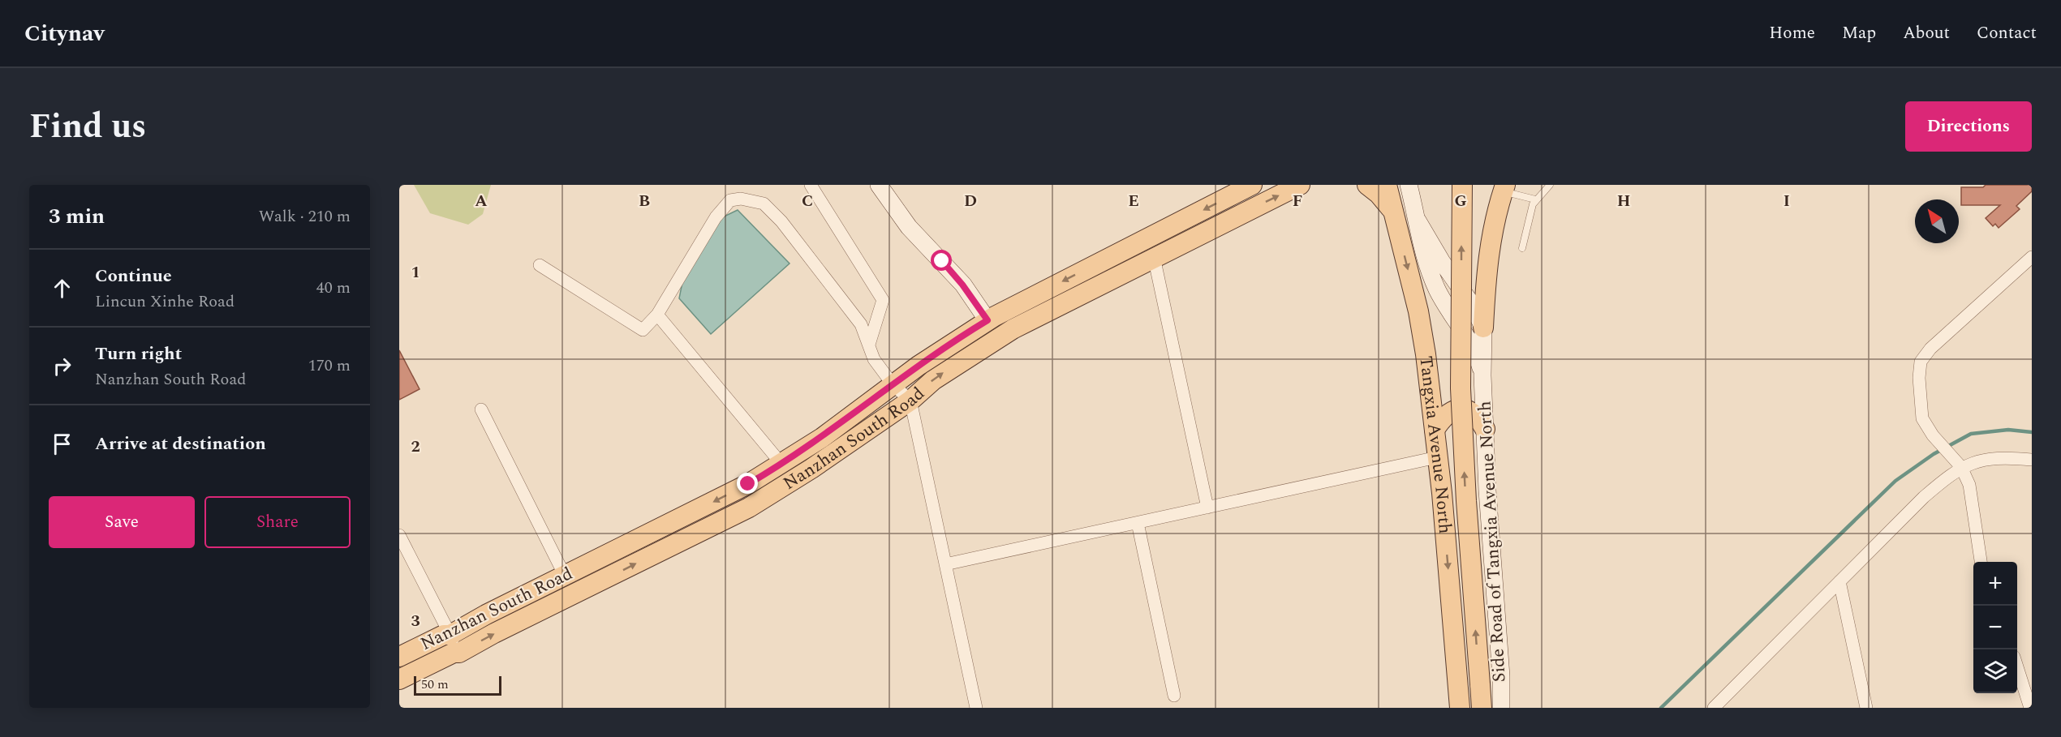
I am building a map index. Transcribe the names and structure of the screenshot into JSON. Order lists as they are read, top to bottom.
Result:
{
  "streets": {
    "main road": ["Nanzhan South Road", "Tangxia Avenue North", "Side Road of Tangxia Avenue North"]
  },
  "scale_bar": "50 m",
  "north": "top left",
  "page": {
    "header": "Citynav",
    "nav": [
      "Home",
      "Map",
      "About",
      "Contact"
    ],
    "title": "Find us",
    "buttons": [
      "Directions",
      ["Save", "Share"]
    ],
    "heading": ["3 min", "Walk · 210 m"],
    "list": [
      ["Continue", "Lincun Xinhe Road", "40 m"],
      ["Turn right", "Nanzhan South Road", "170 m"],
      "Arrive at destination"
    ],
    "map_buttons": ["+", "−"],
    "scale": "50 m"
  },
  "grid": {
    "columns": [
      "A",
      "B",
      "C",
      "D",
      "E",
      "F",
      "G",
      "H",
      "I"
    ],
    "rows": ["1", "2", "3"]
  }
}
